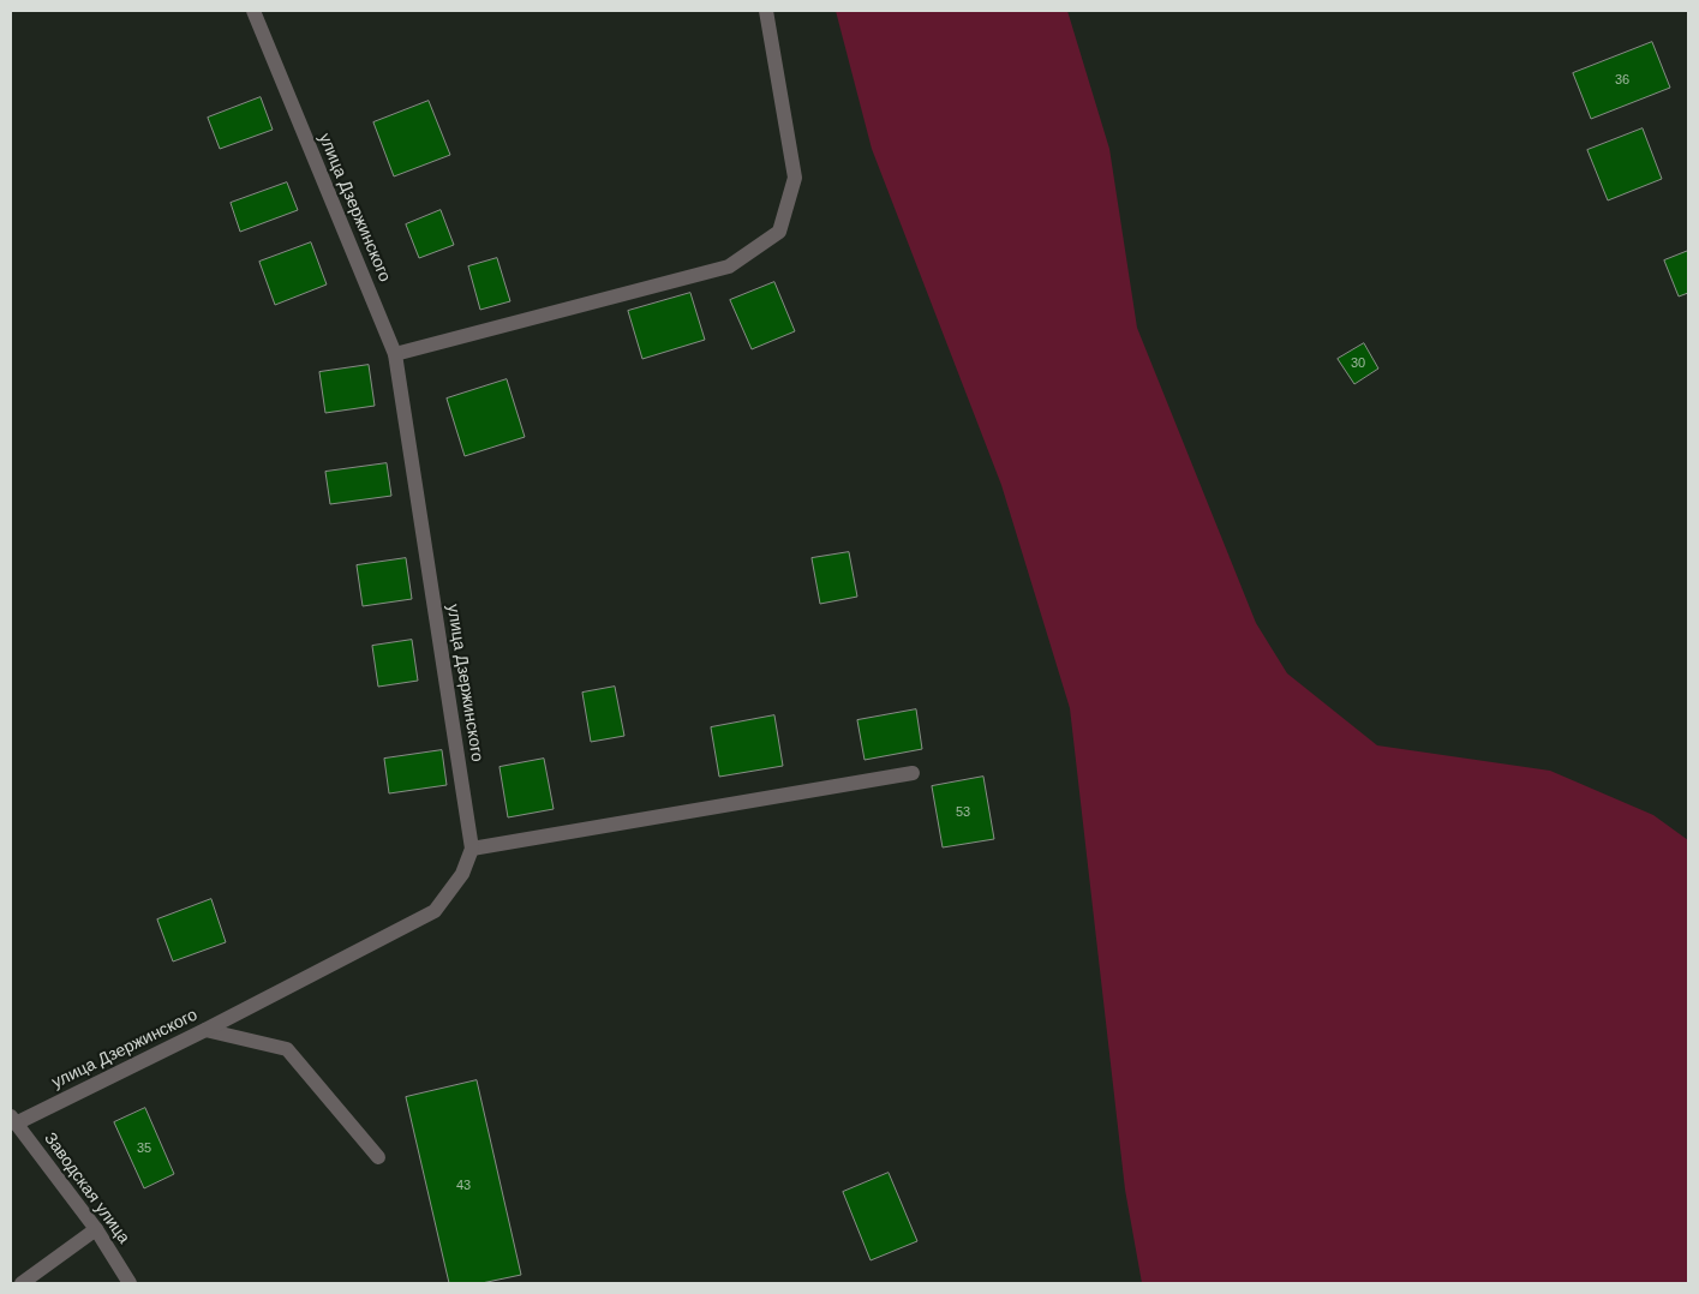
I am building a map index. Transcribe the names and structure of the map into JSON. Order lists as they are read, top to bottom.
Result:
{
  "streets": {
    "street": ["улица Дзержинского", "Заводская улица"]
  },
  "crossings": [
    ["улица Дзержинского", "Заводская улица"]
  ],
  "house_numbers": [
    "36",
    "30",
    "53",
    "35",
    "43"
  ]
}
